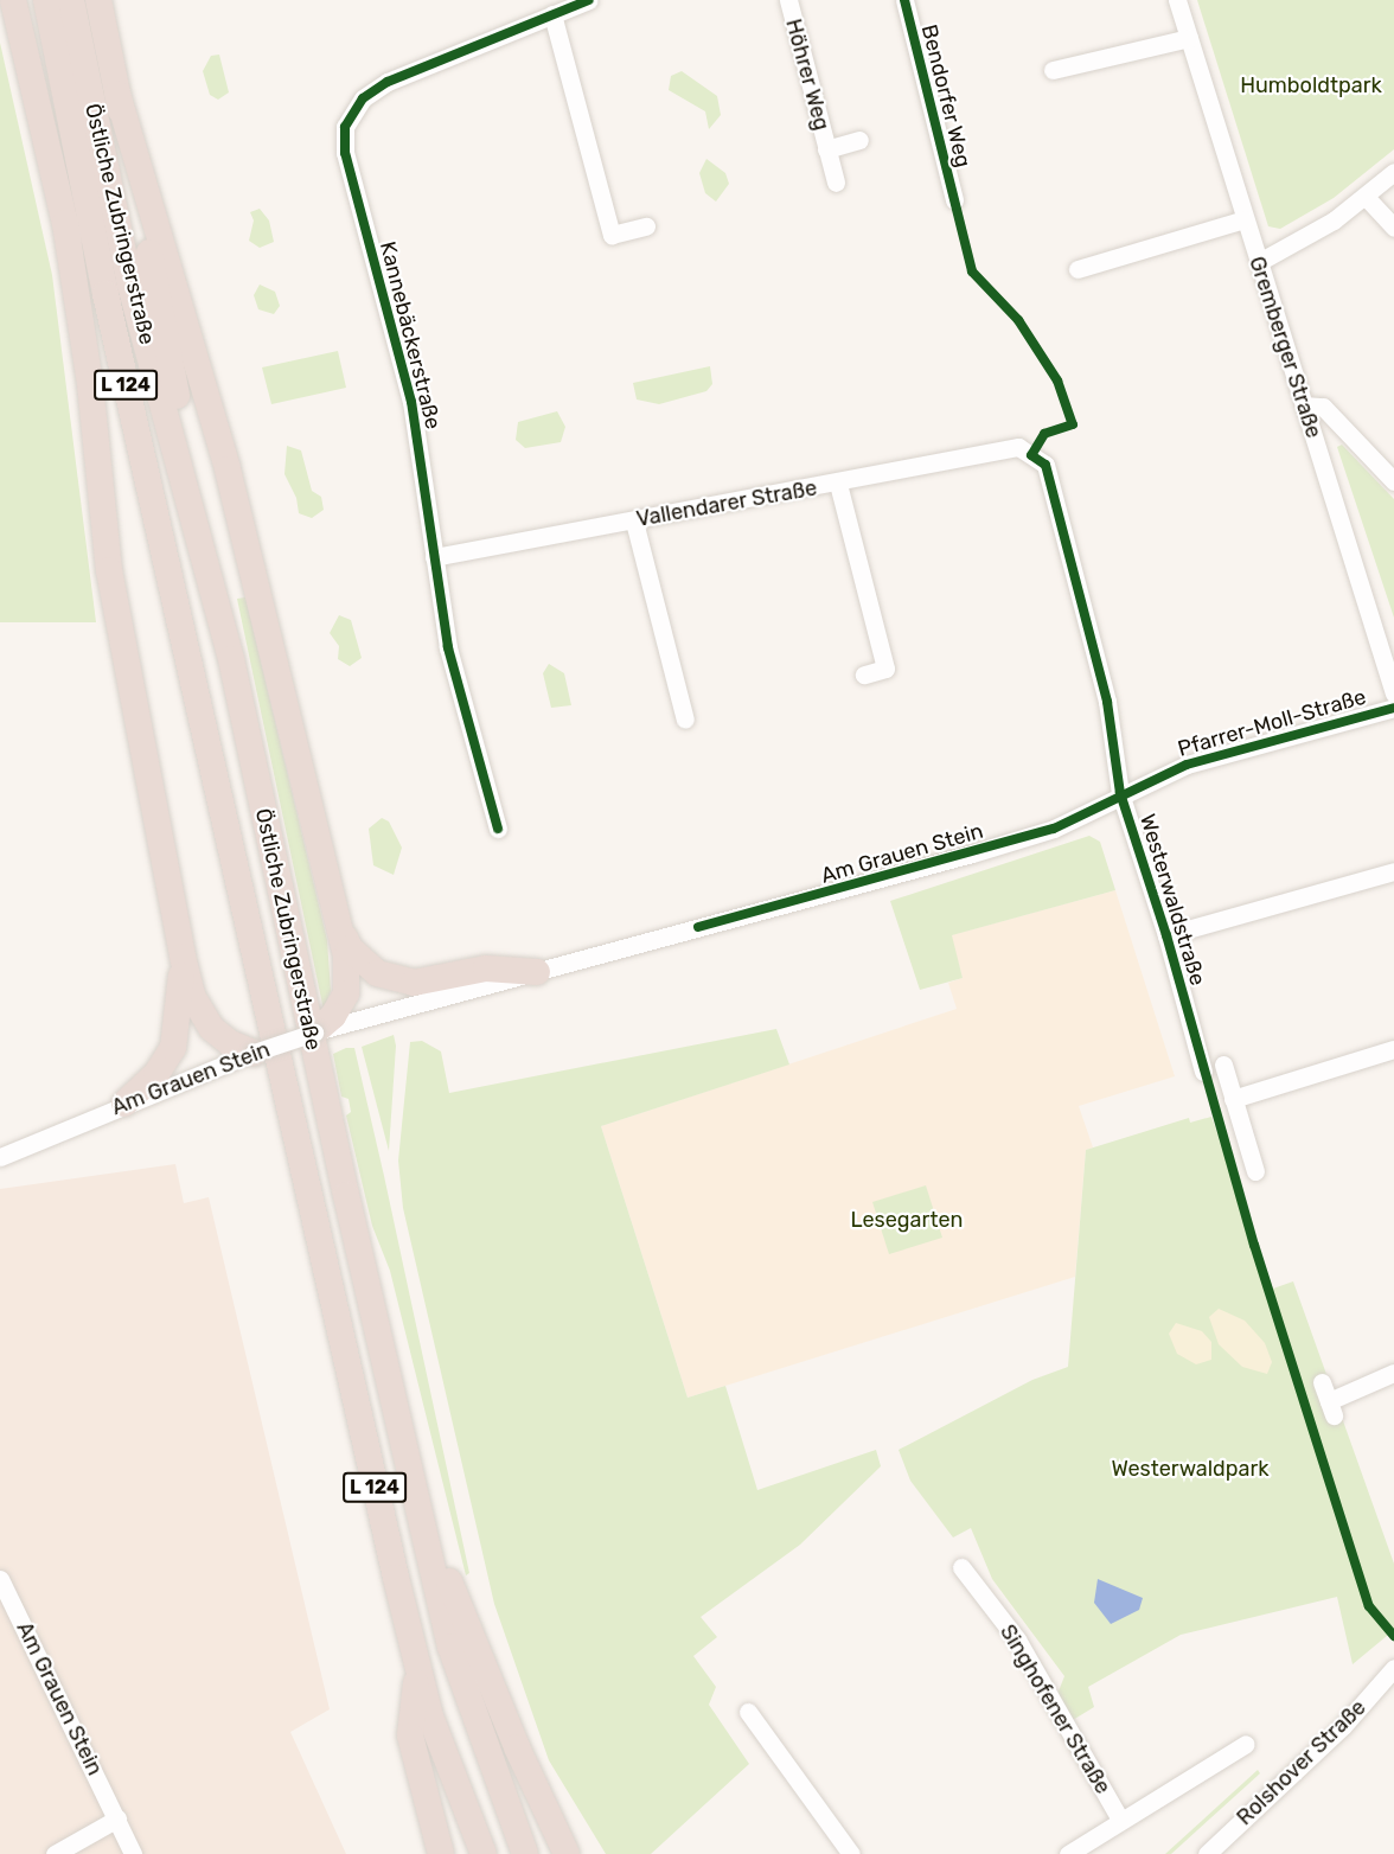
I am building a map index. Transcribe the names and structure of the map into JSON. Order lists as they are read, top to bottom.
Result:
{
  "streets": {
    "highway": ["Östliche Zubringerstraße", "L 124"],
    "street": [
      "Höhrer Weg",
      "Bendorfer Weg",
      "Kannebäckerstraße",
      "Gremberger Straße",
      "Vallendarer Straße",
      "Pfarrer-Moll-Straße",
      "Am Grauen Stein",
      "Westerwaldstraße",
      "Singhofener Straße",
      "Rolshover Straße"
    ]
  },
  "crossings": [
    ["Östliche Zubringerstraße", "L 124"],
    ["Kannebäckerstraße", "Vallendarer Straße"],
    ["Vallendarer Straße", "Westerwaldstraße"],
    ["Pfarrer-Moll-Straße", "Am Grauen Stein"],
    ["Pfarrer-Moll-Straße", "Westerwaldstraße"],
    ["Am Grauen Stein", "Westerwaldstraße"]
  ],
  "parks": ["Humboldtpark", "Lesegarten", "Westerwaldpark"]
}
